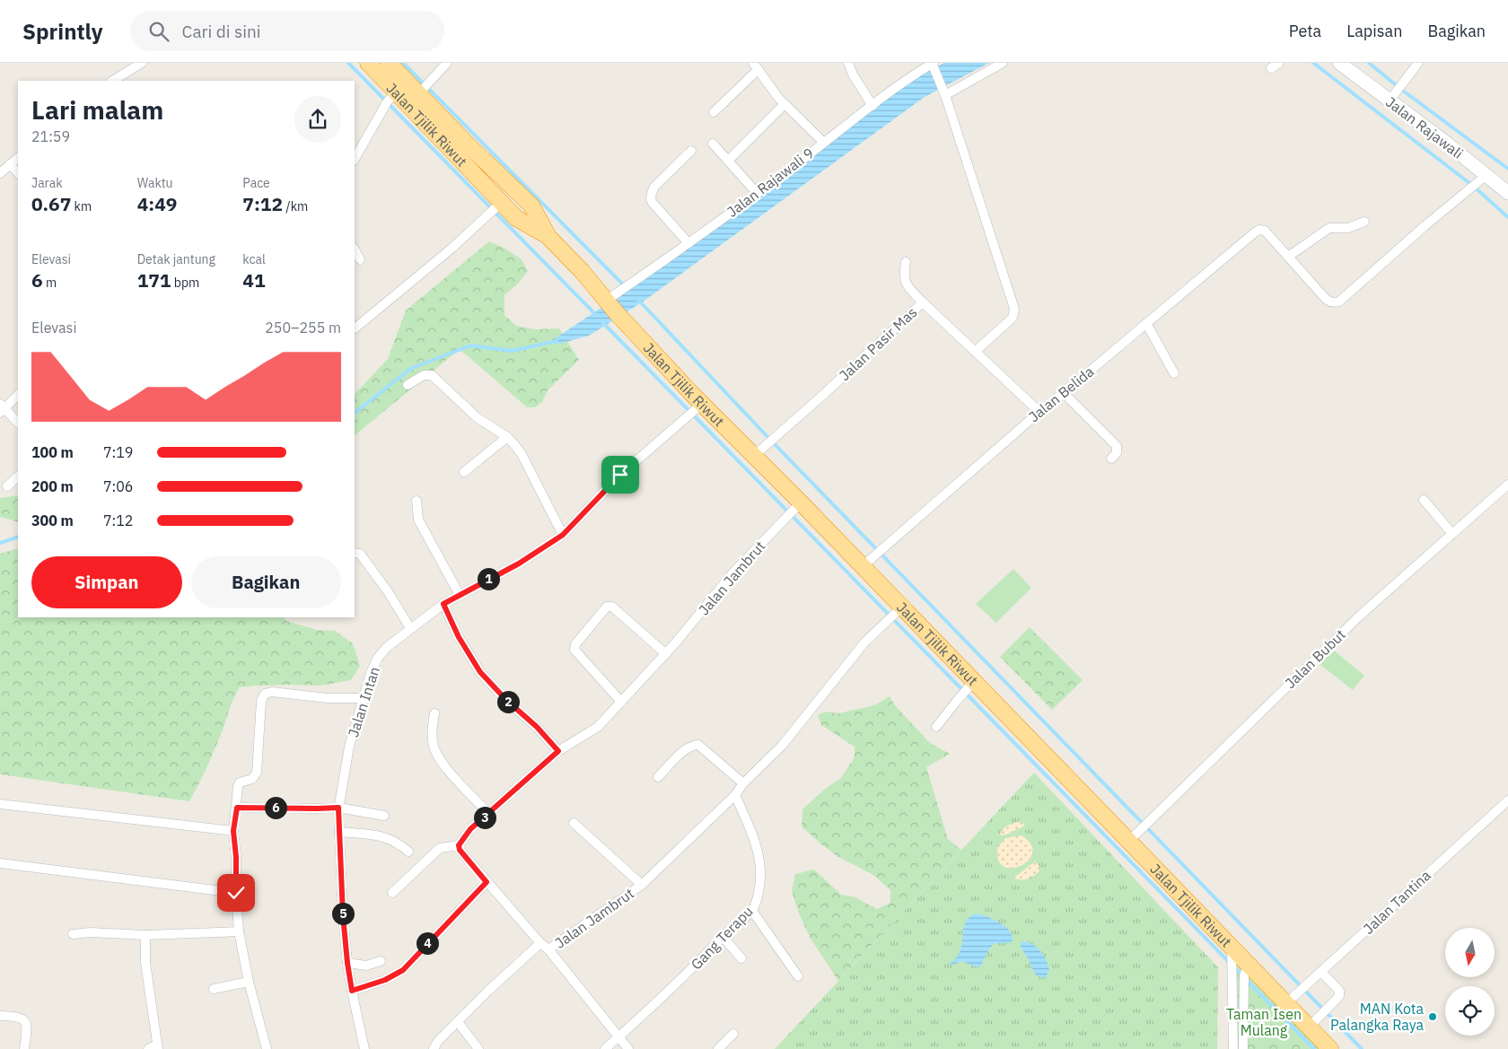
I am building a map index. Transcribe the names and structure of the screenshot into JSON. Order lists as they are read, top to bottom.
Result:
{
  "streets": {
    "highway": ["Jalan Tjilik Riwut"],
    "main road": ["Jalan Rajawali"],
    "street": [
      "Jalan Rajawali 9",
      "Jalan Pasir Mas",
      "Jalan Belida",
      "Jalan Jambrut",
      "Jalan Bubut",
      "Jalan Intan",
      "Jalan Tantina",
      "Gang Terapu"
    ]
  },
  "crossings": [
    ["Jalan Tjilik Riwut", "Jalan Rajawali 9"],
    ["Jalan Tjilik Riwut", "Jalan Pasir Mas"],
    ["Jalan Tjilik Riwut", "Jalan Belida"],
    ["Jalan Tjilik Riwut", "Jalan Jambrut"],
    ["Jalan Tjilik Riwut", "Jalan Bubut"],
    ["Jalan Tjilik Riwut", "Jalan Intan"],
    ["Jalan Tjilik Riwut", "Jalan Tantina"],
    ["Jalan Pasir Mas", "Jalan Belida"],
    ["Jalan Jambrut", "Gang Terapu"]
  ],
  "parks": ["Taman Isen Mulang"],
  "places": ["MAN Kota Palangka Raya"],
  "north": "bottom",
  "page": {
    "header": "Sprintly",
    "search": "Cari di sini",
    "nav": ["Peta", "Lapisan", "Bagikan"],
    "heading": ["Lari malam", "21:59"],
    "stats": [
      ["Jarak", "0.67 km"],
      ["Waktu", "4:49"],
      ["Pace", "7:12 /km"],
      ["Elevasi", "6 m"],
      ["Detak jantung", "171 bpm"],
      ["kcal", "41"]
    ],
    "chart": ["Elevasi", "250–255 m"],
    "list": [
      {
        "name": "100 m",
        "note": "7:19"
      },
      {
        "name": "200 m",
        "note": "7:06"
      },
      {
        "name": "300 m",
        "note": "7:12"
      }
    ],
    "buttons": ["Simpan", "Bagikan"],
    "pins": [
      "1",
      "2",
      "6",
      "3",
      "5",
      "4"
    ]
  }
}
